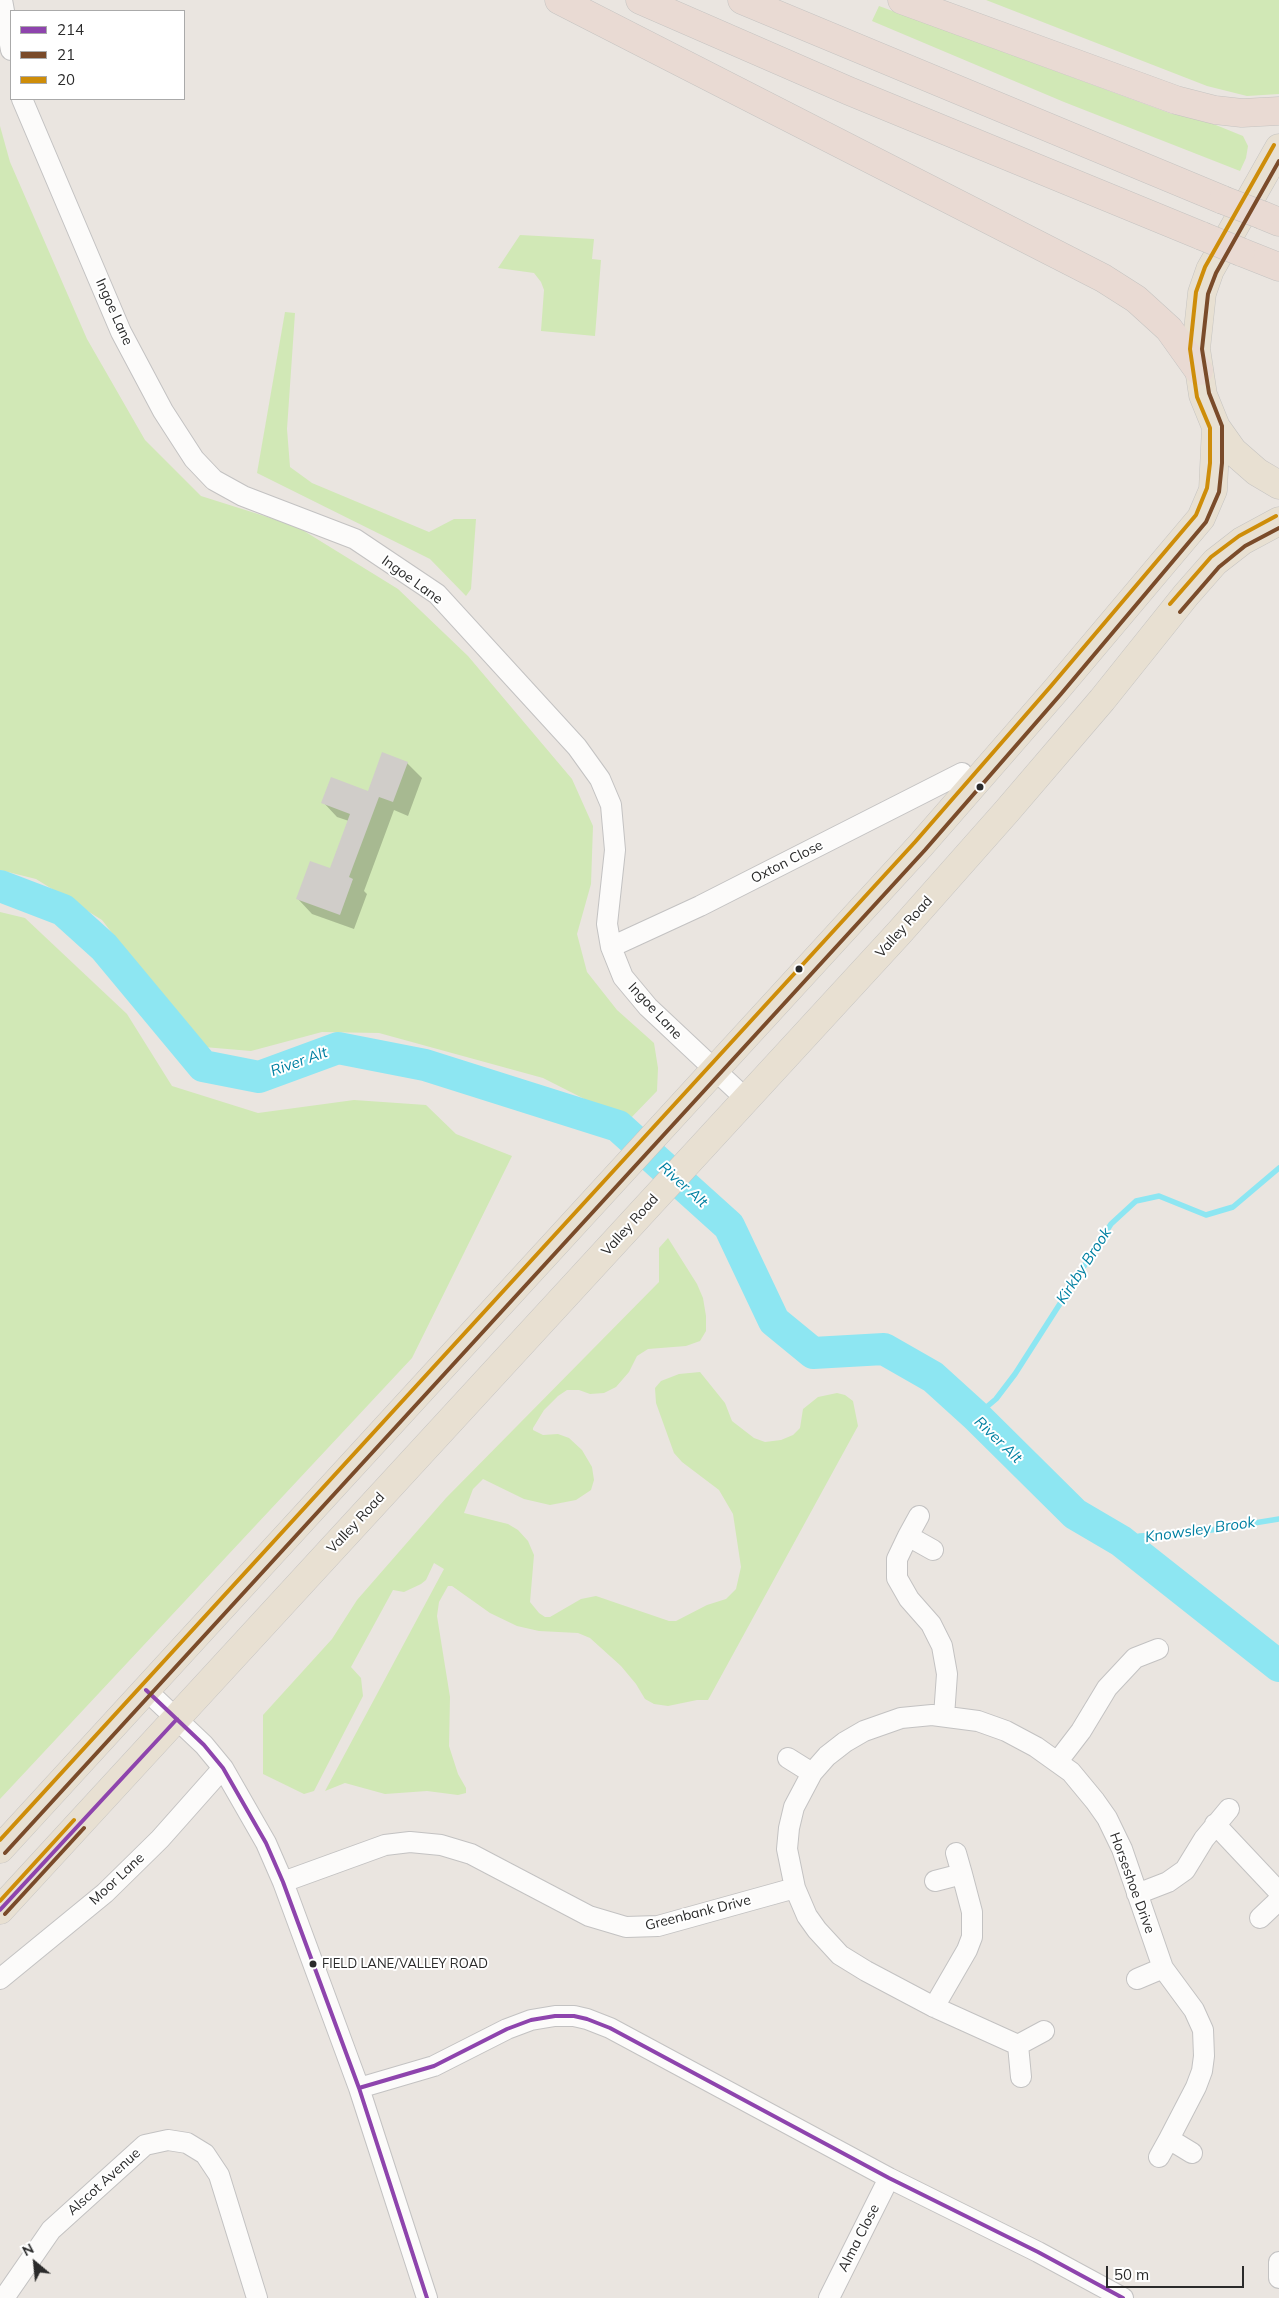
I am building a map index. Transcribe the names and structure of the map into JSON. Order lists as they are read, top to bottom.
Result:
{
  "streets": {
    "main road": ["Valley Road"],
    "street": [
      "Ingoe Lane",
      "Oxton Close",
      "Moor Lane",
      "Horseshoe Drive",
      "Greenbank Drive",
      "Alscot Avenue",
      "Alma Close"
    ]
  },
  "crossings": [
    ["Ingoe Lane", "Oxton Close"],
    ["Ingoe Lane", "Valley Road"],
    ["Horseshoe Drive", "Greenbank Drive"]
  ],
  "water": ["River Alt", "Kirkby Brook", "Knowsley Brook"],
  "places": ["FIELD LANE/VALLEY ROAD"],
  "lines": ["transit line 20", "transit line 21", "transit line 214"],
  "legend": ["214", "21", "20"],
  "scale_bar": "50 m",
  "north": "top left"
}
